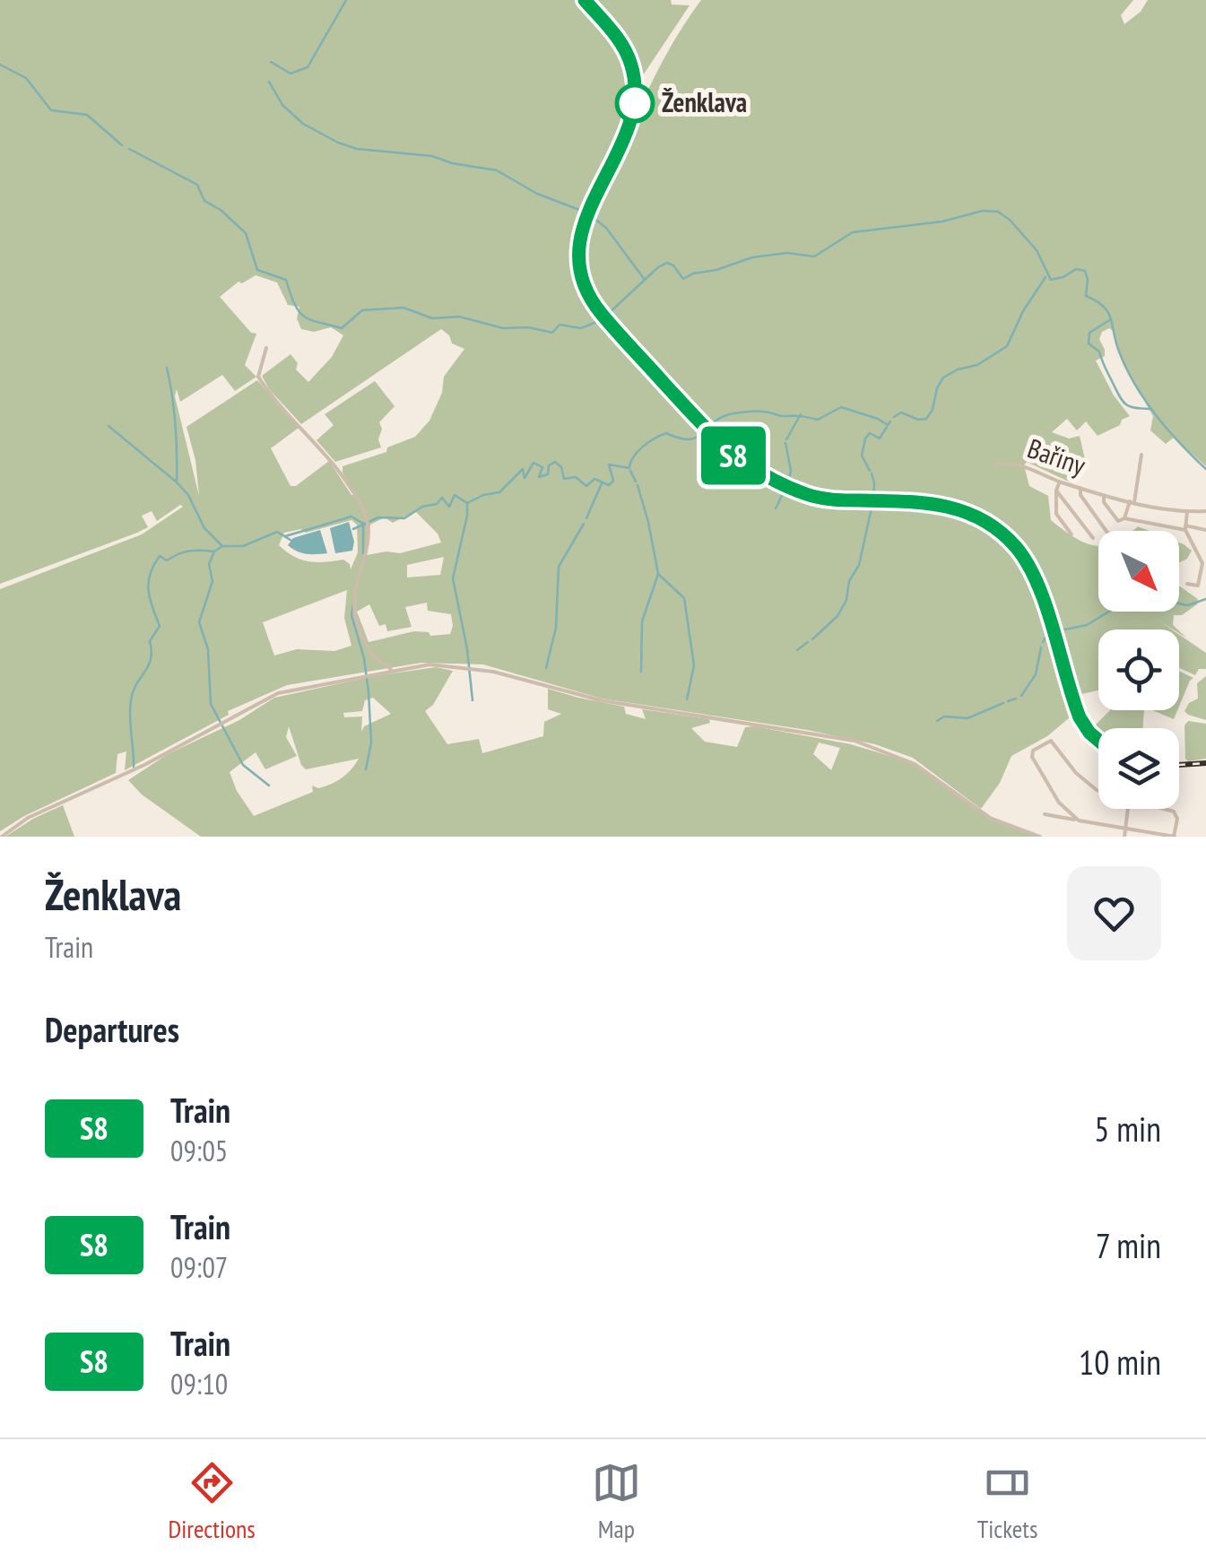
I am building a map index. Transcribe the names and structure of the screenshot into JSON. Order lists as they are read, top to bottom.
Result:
{
  "streets": {
    "street": ["Bařiny"]
  },
  "places": ["Ženklava"],
  "north": "bottom right",
  "page": {
    "on_map": "S8",
    "heading": [
      ["Ženklava", "Train"],
      "Departures"
    ],
    "list": [
      {
        "mark": "S8",
        "name": "Train",
        "note": "09:05",
        "value": "5 min"
      },
      {
        "mark": "S8",
        "name": "Train",
        "note": "09:07",
        "value": "7 min"
      },
      {
        "mark": "S8",
        "name": "Train",
        "note": "09:10",
        "value": "10 min"
      }
    ],
    "tabs": ["Directions", "Map", "Tickets"]
  }
}
